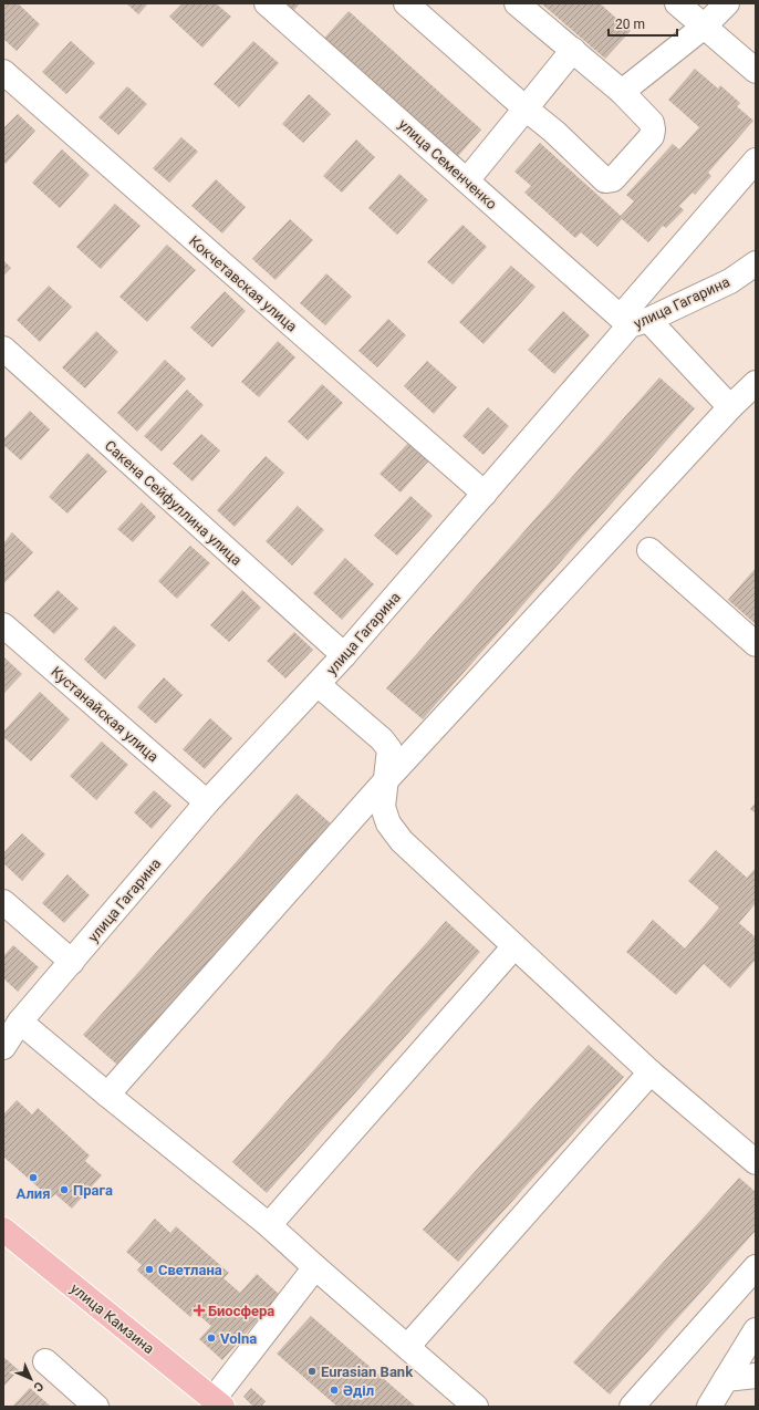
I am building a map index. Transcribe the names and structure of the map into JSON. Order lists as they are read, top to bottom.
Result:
{
  "streets": {
    "main road": ["улица Камзина"],
    "street": [
      "улица Семенченко",
      "Кокчетавская улица",
      "улица Гагарина",
      "Сакена Сейфуллина улица",
      "Кустанайская улица"
    ]
  },
  "crossings": [
    ["улица Семенченко", "улица Гагарина"],
    ["Кокчетавская улица", "улица Гагарина"],
    ["улица Гагарина", "Сакена Сейфуллина улица"],
    ["улица Гагарина", "Кустанайская улица"]
  ],
  "places": {
    "other": [
      "Алия",
      "Прага",
      "Светлана",
      "Volna",
      "Eurasian Bank",
      "Әділ"
    ],
    "health": ["Биосфера"]
  },
  "scale_bar": "20 m",
  "north": "bottom right"
}
